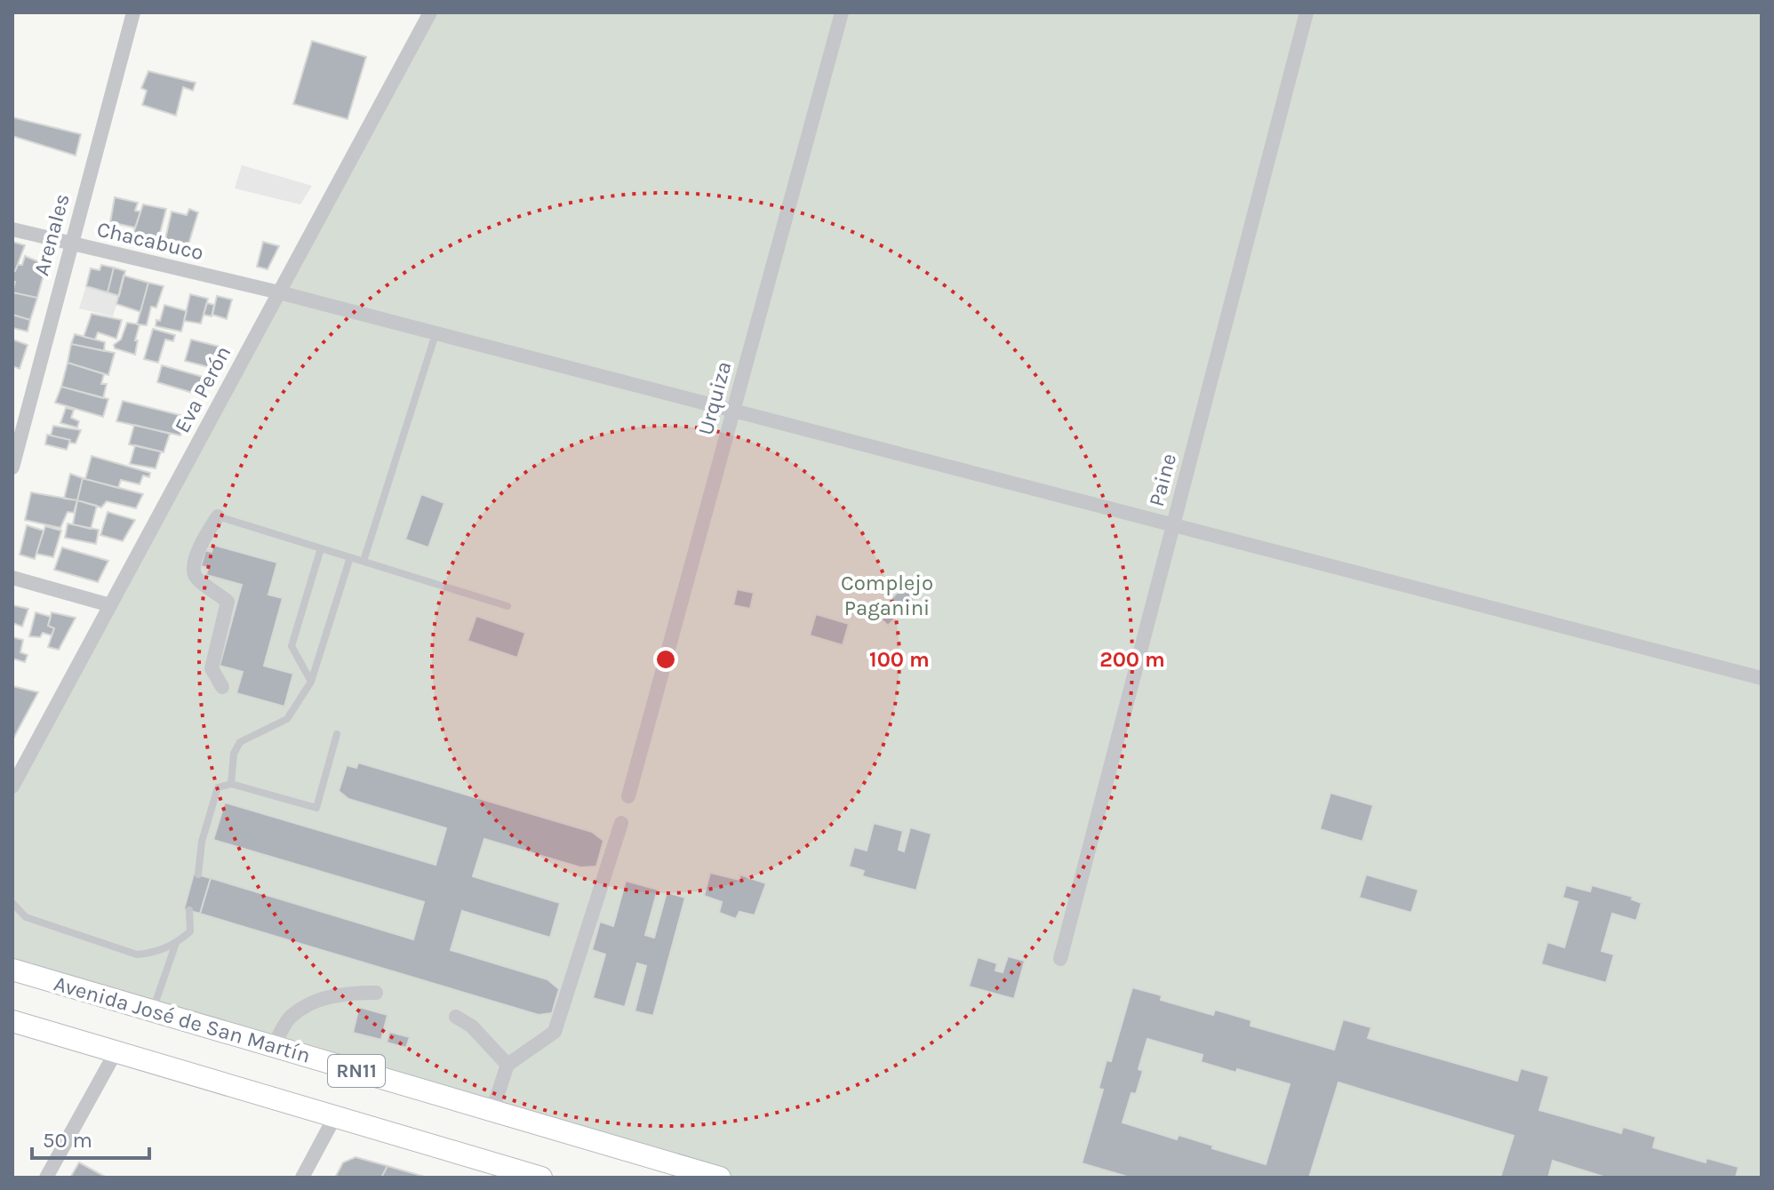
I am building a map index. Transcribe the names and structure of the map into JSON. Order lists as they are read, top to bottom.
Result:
{
  "streets": {
    "main road": ["Avenida José de San Martín", "RN11"],
    "street": [
      "Arenales",
      "Chacabuco",
      "Eva Perón",
      "Urquiza",
      "Paine"
    ]
  },
  "crossings": [
    ["Arenales", "Chacabuco"],
    ["Chacabuco", "Eva Perón"],
    ["Chacabuco", "Urquiza"],
    ["Chacabuco", "Paine"]
  ],
  "parks": ["Complejo Paganini"],
  "scale_bar": "50 m",
  "rings": ["100 m", "200 m"]
}
